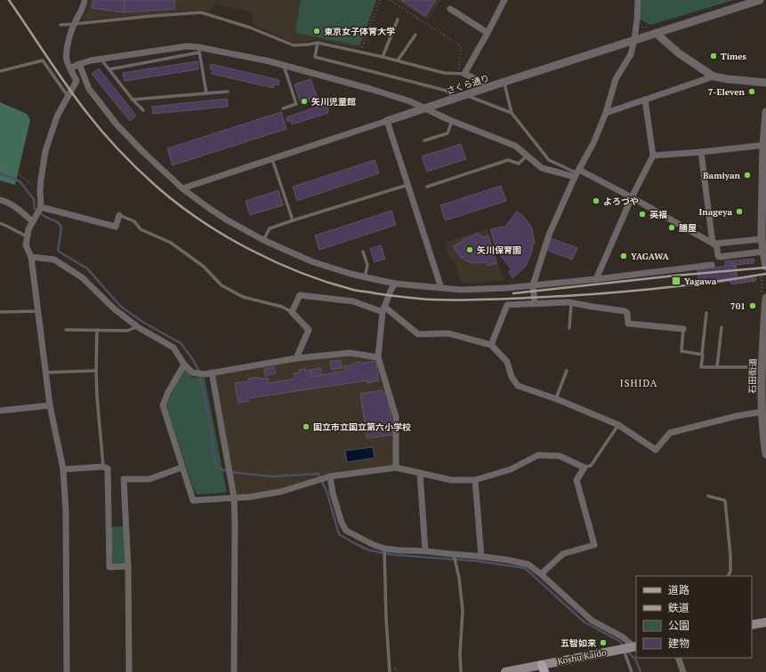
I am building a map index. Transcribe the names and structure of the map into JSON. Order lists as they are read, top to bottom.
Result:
{
  "streets": {
    "main road": ["Koshu Kaido"],
    "street": ["さくら通り", "石田街道"]
  },
  "districts": ["ISHIDA"],
  "places": {
    "other": [
      "東京女子体育大学",
      "Times",
      "7-Eleven",
      "矢川児童館",
      "Bamiyan",
      "よろづや",
      "Inageya",
      "英福",
      "膳屋",
      "矢川保育園",
      "YAGAWA",
      "701",
      "国立市立国立第六小学校",
      "五智如来"
    ],
    "transit": ["Yagawa"]
  },
  "legend": [
    "道路",
    "鉄道",
    "公園",
    "建物"
  ]
}
